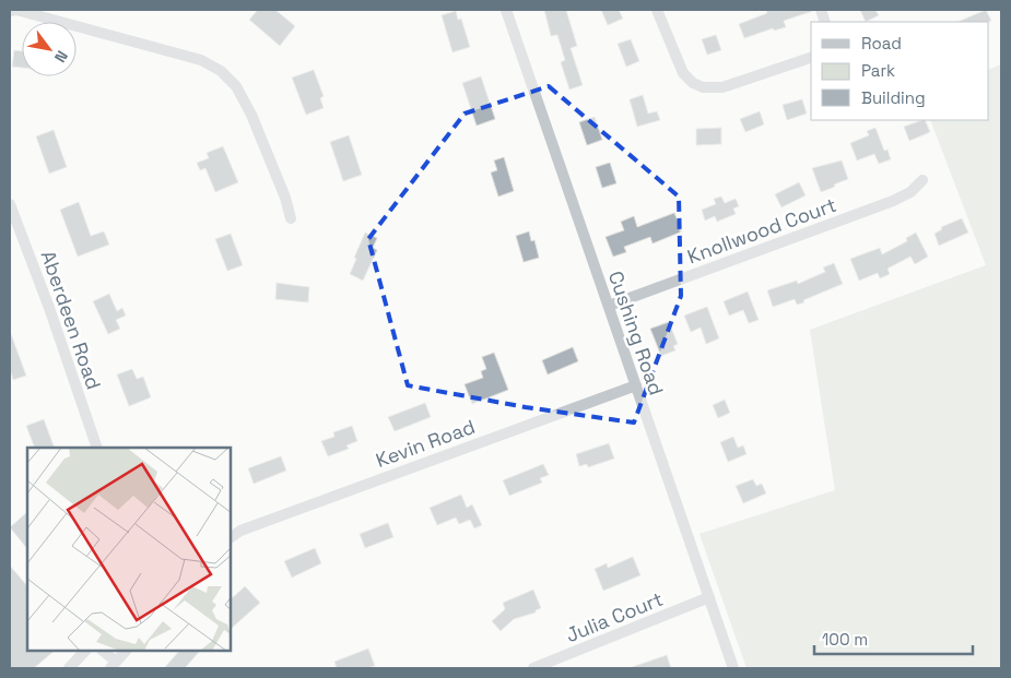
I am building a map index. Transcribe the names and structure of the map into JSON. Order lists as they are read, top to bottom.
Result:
{
  "streets": {
    "street": [
      "Knollwood Court",
      "Aberdeen Road",
      "Cushing Road",
      "Kevin Road",
      "Julia Court"
    ]
  },
  "crossings": [
    ["Knollwood Court", "Cushing Road"],
    ["Cushing Road", "Kevin Road"],
    ["Cushing Road", "Julia Court"]
  ],
  "legend": ["Road", "Park", "Building"],
  "scale_bar": "100 m",
  "north": "bottom right"
}
